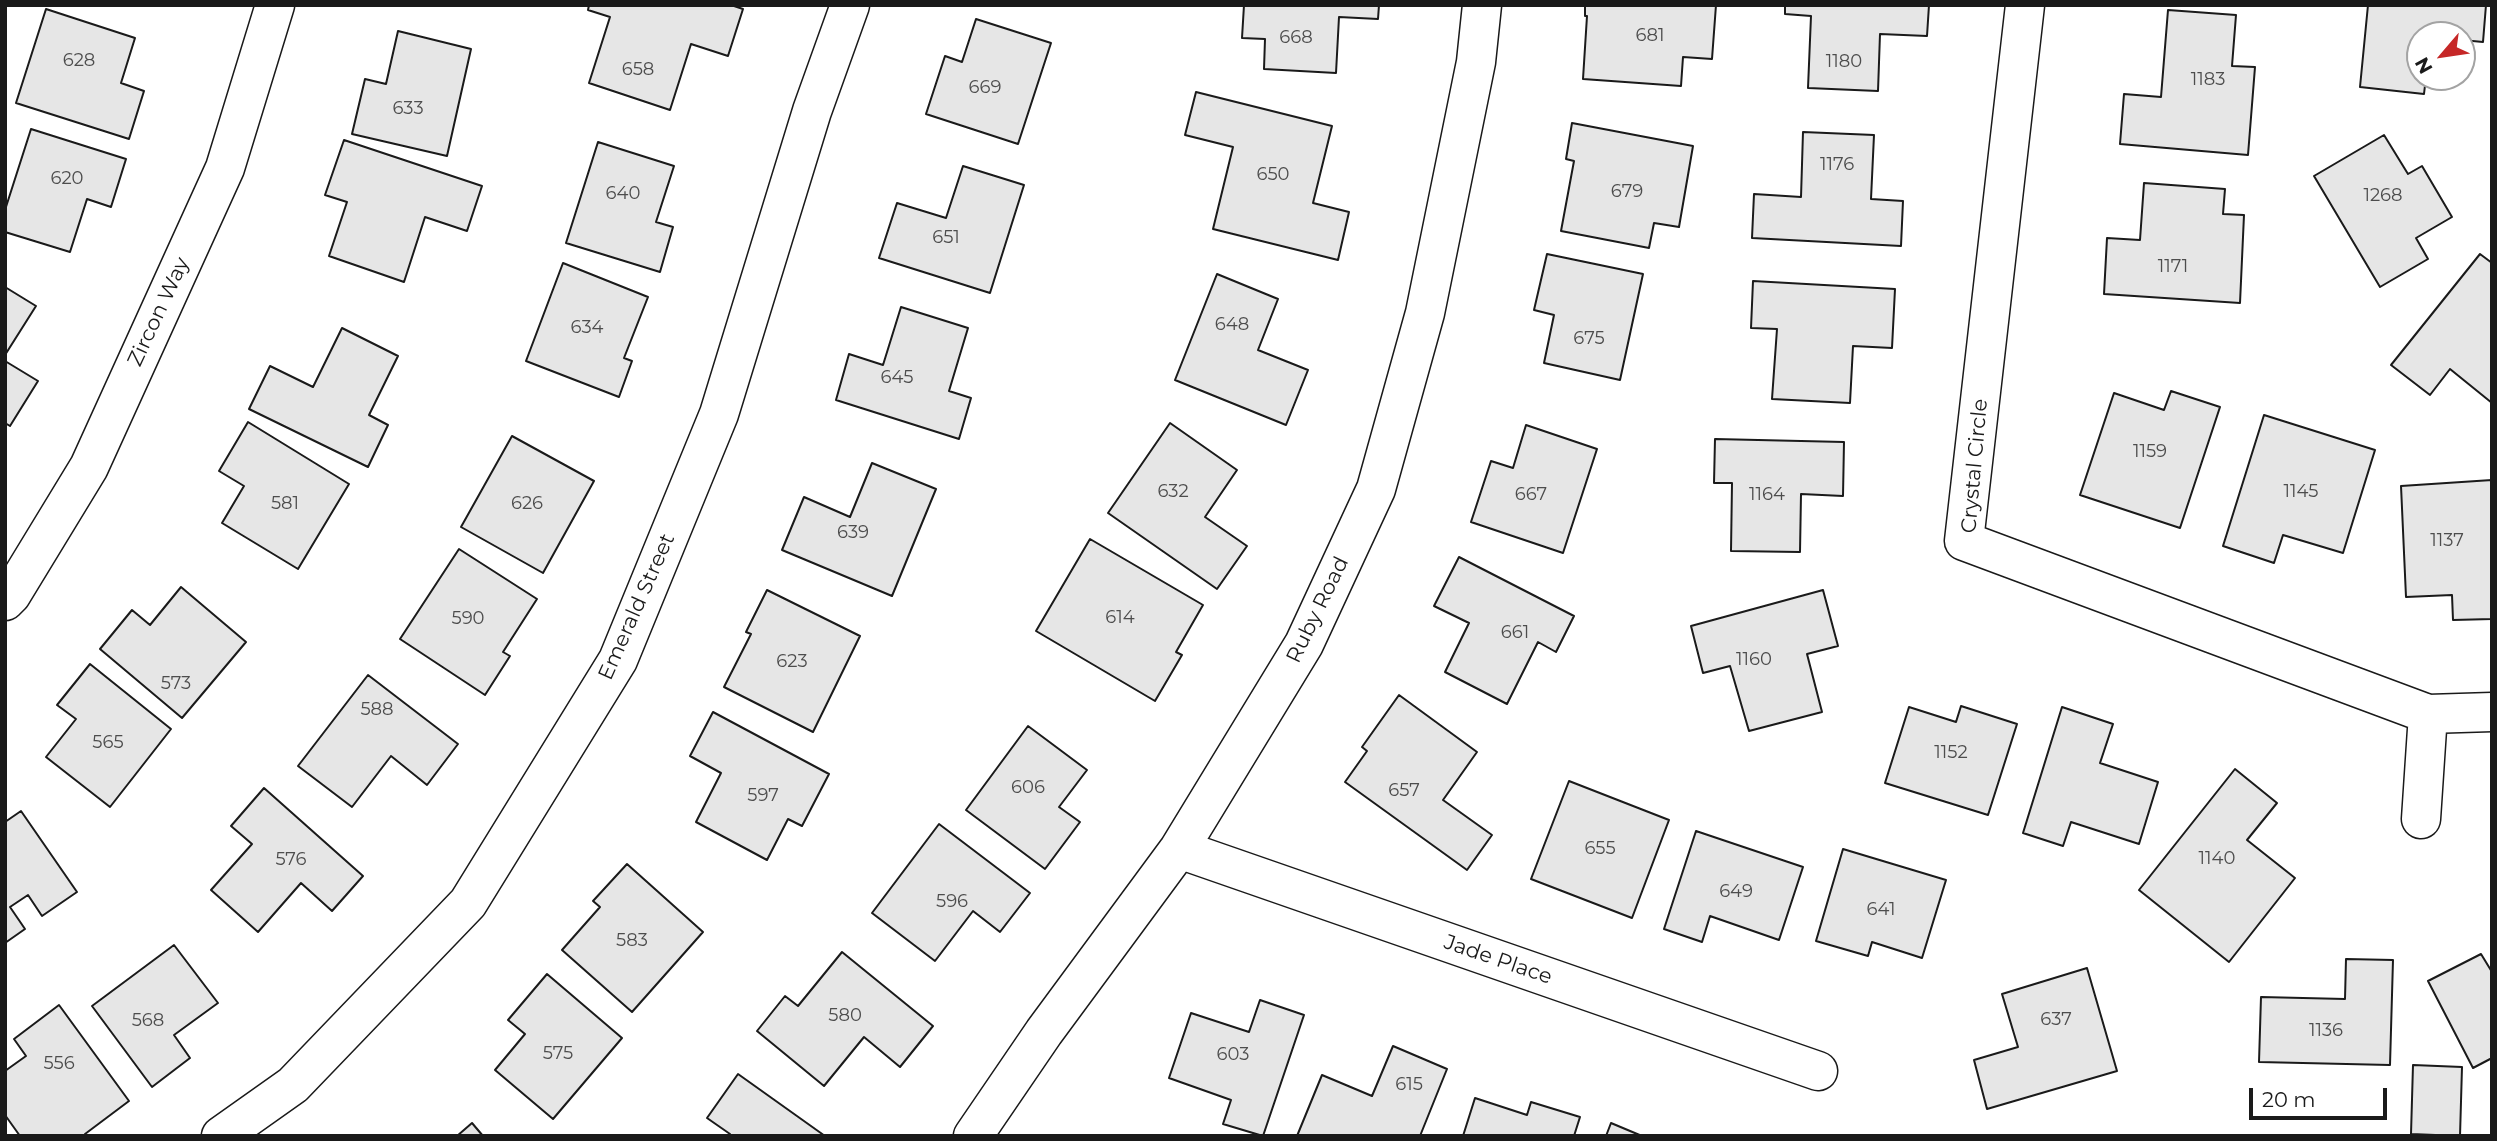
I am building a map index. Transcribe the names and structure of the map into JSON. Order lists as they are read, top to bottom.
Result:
{
  "streets": {
    "street": [
      "Zircon Way",
      "Crystal Circle",
      "Emerald Street",
      "Ruby Road",
      "Jade Place"
    ]
  },
  "crossings": [
    ["Ruby Road", "Jade Place"]
  ],
  "house_numbers": [
    "681",
    "668",
    "628",
    "1180",
    "658",
    "1183",
    "669",
    "633",
    "1176",
    "650",
    "620",
    "679",
    "640",
    "1268",
    "651",
    "1171",
    "648",
    "634",
    "675",
    "645",
    "1159",
    "632",
    "1145",
    "667",
    "1164",
    "581",
    "626",
    "639",
    "1137",
    "614",
    "590",
    "661",
    "1160",
    "623",
    "573",
    "588",
    "565",
    "1152",
    "606",
    "657",
    "597",
    "655",
    "1140",
    "576",
    "649",
    "596",
    "641",
    "583",
    "580",
    "637",
    "568",
    "1136",
    "575",
    "603",
    "556",
    "615"
  ],
  "scale_bar": "20 m",
  "north": "bottom left"
}
